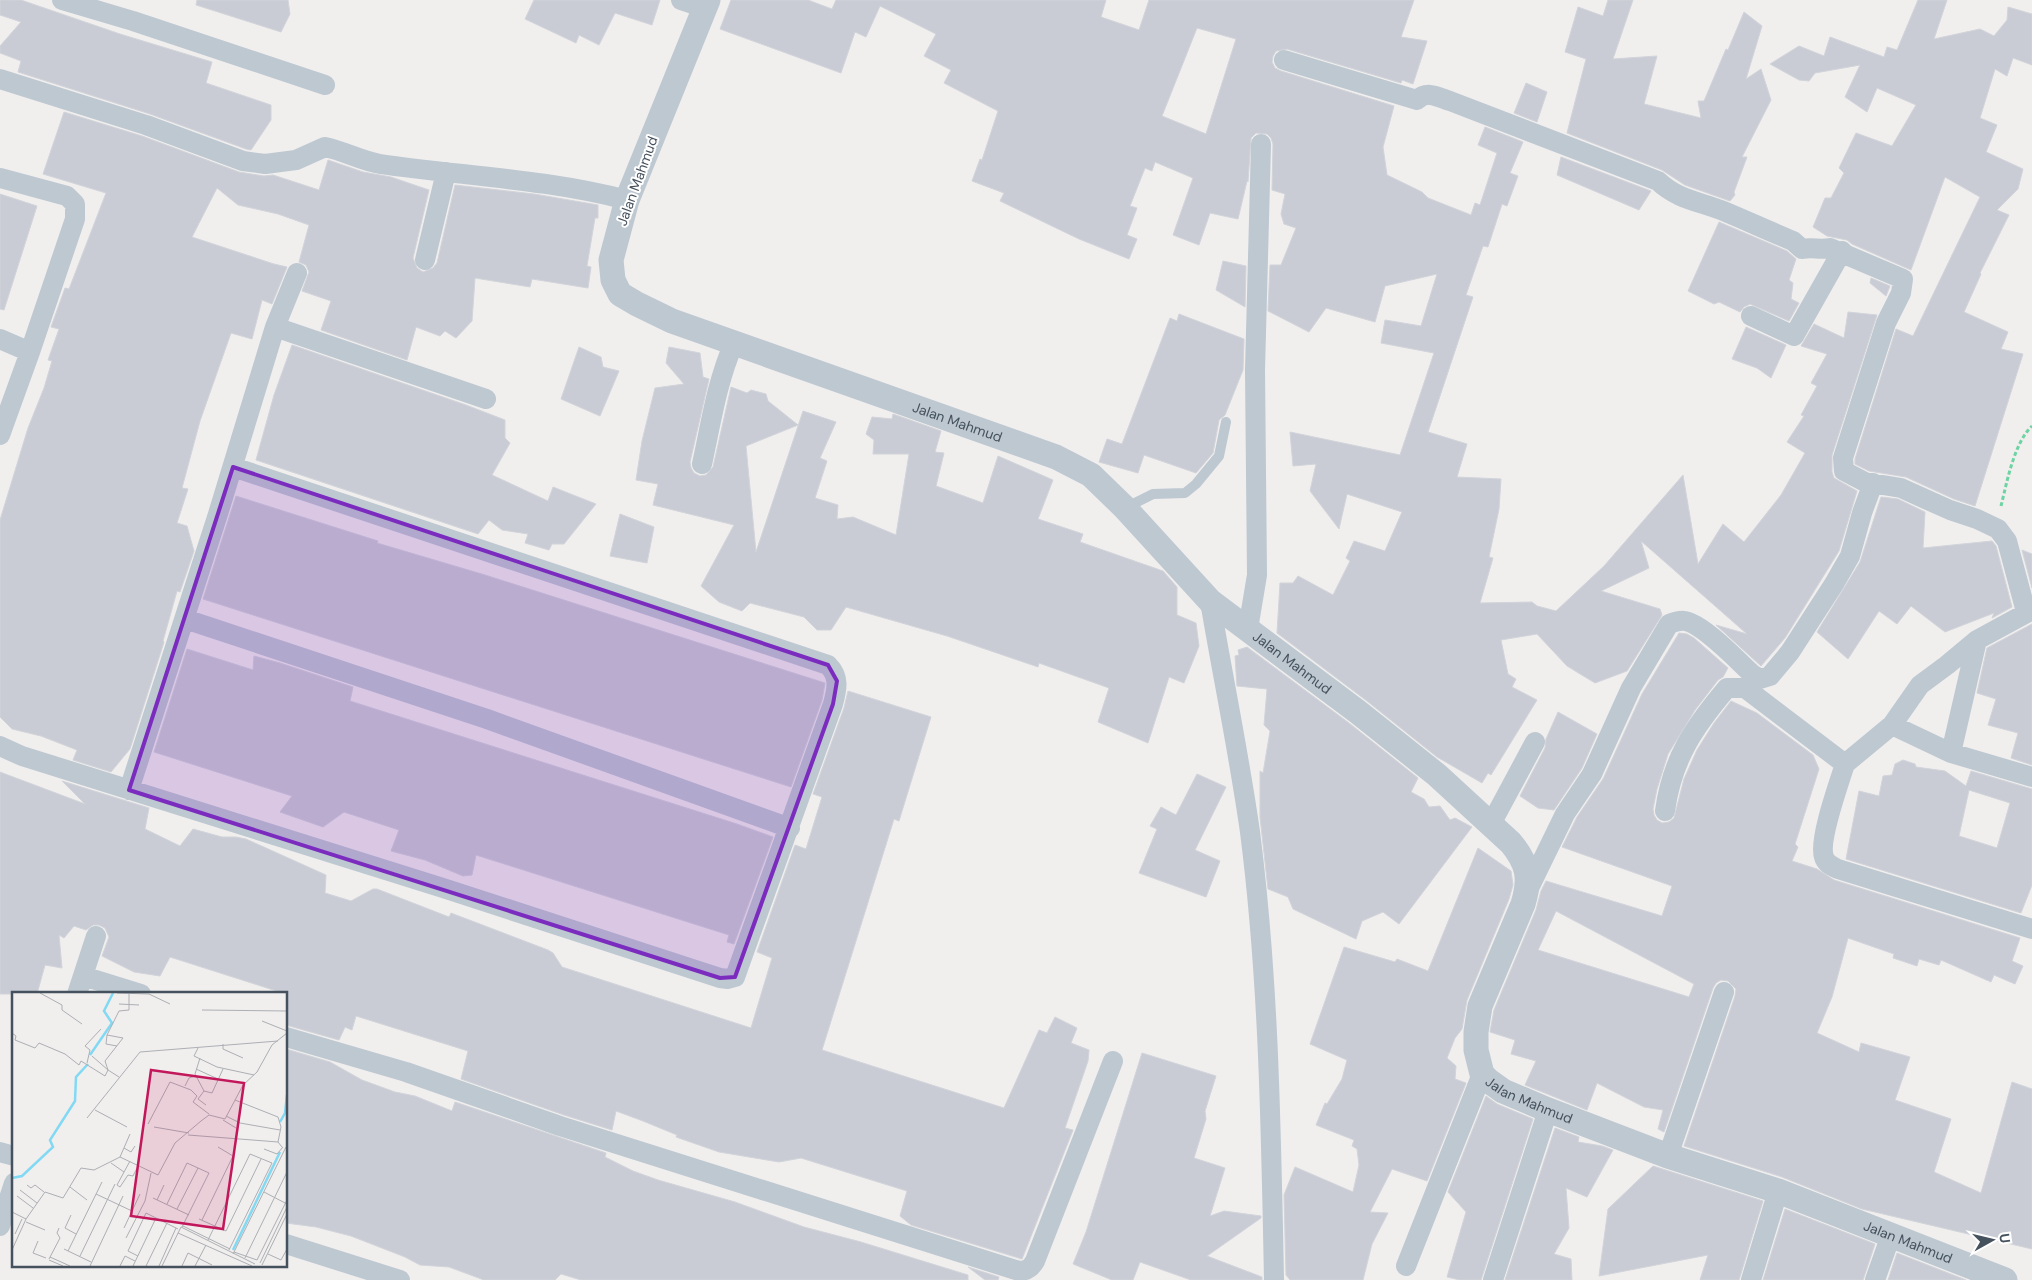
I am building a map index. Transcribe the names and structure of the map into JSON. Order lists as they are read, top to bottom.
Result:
{
  "streets": {
    "street": ["Jalan Mahmud"]
  },
  "north": "right"
}
